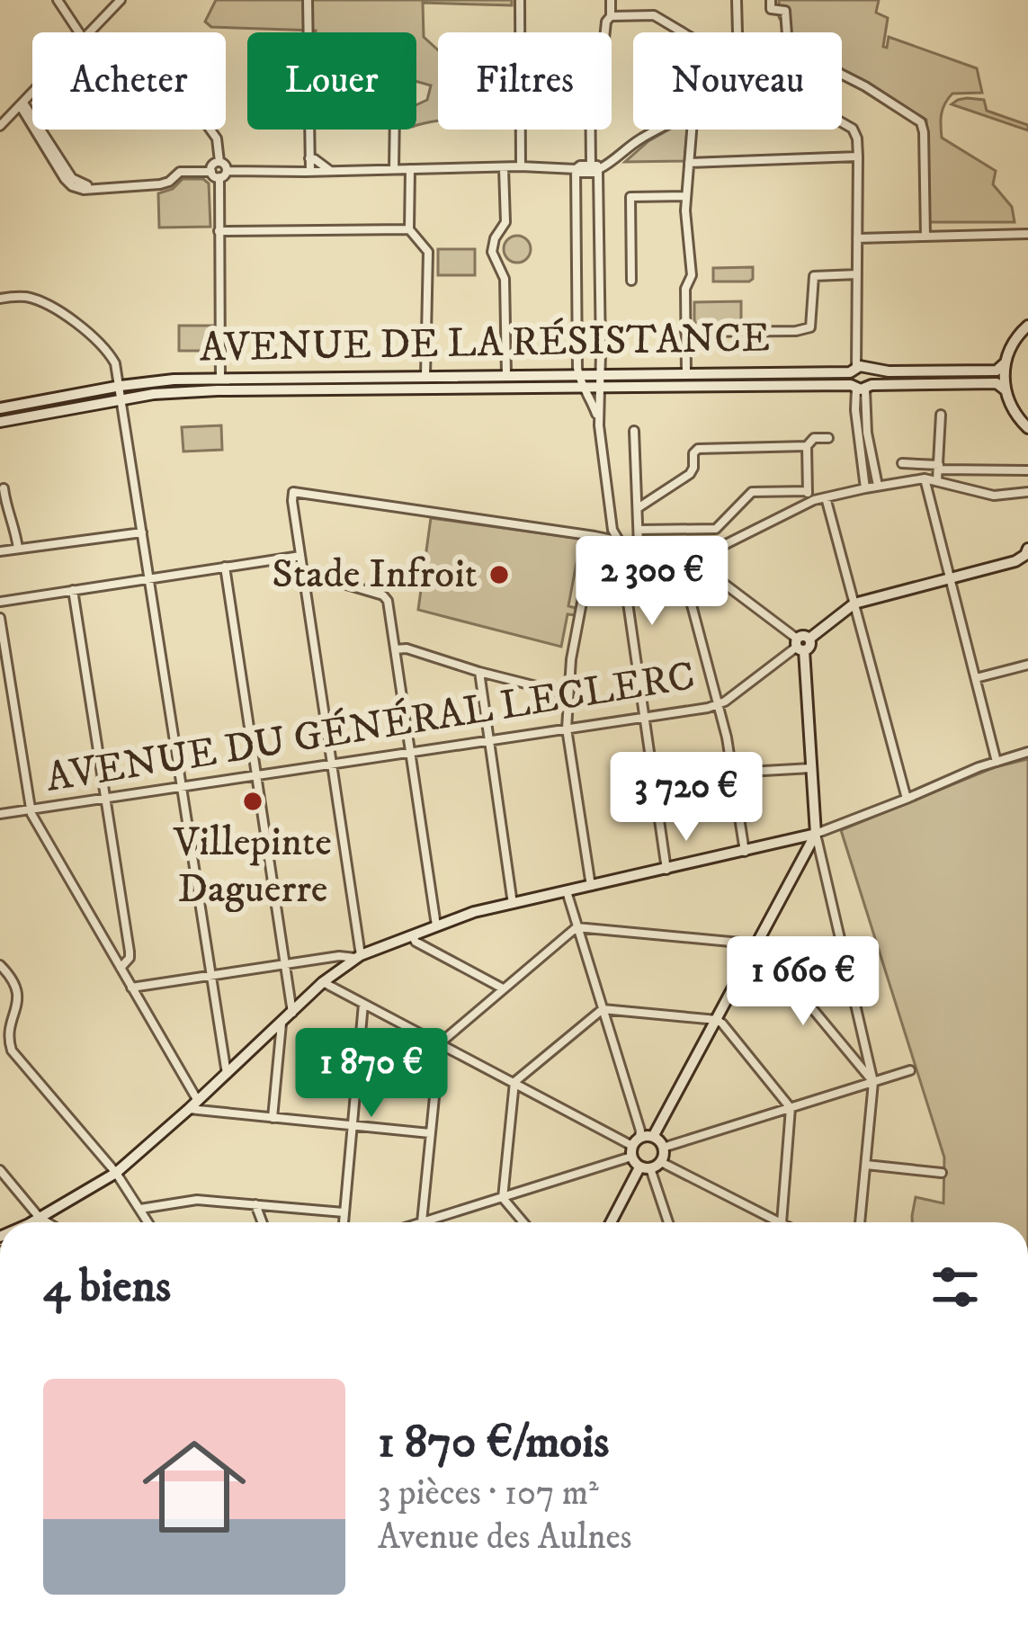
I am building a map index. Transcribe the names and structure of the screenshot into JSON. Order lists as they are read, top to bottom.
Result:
{
  "streets": {
    "main road": ["AVENUE DE LA RÉSISTANCE"],
    "street": ["AVENUE DU GÉNÉRAL LECLERC"]
  },
  "places": ["Stade Infroit", "Villepinte Daguerre"],
  "page": {
    "chip": [
      "Acheter",
      "Louer",
      "Filtres",
      "Nouveau"
    ],
    "price": [
      "2 300 €",
      "3 720 €",
      "1 660 €",
      "1 870 €"
    ],
    "heading": "4 biens",
    "list": [
      {
        "name": "1 870 €/mois",
        "note": "3 pièces · 107 m² · Avenue des Aulnes"
      }
    ]
  }
}
